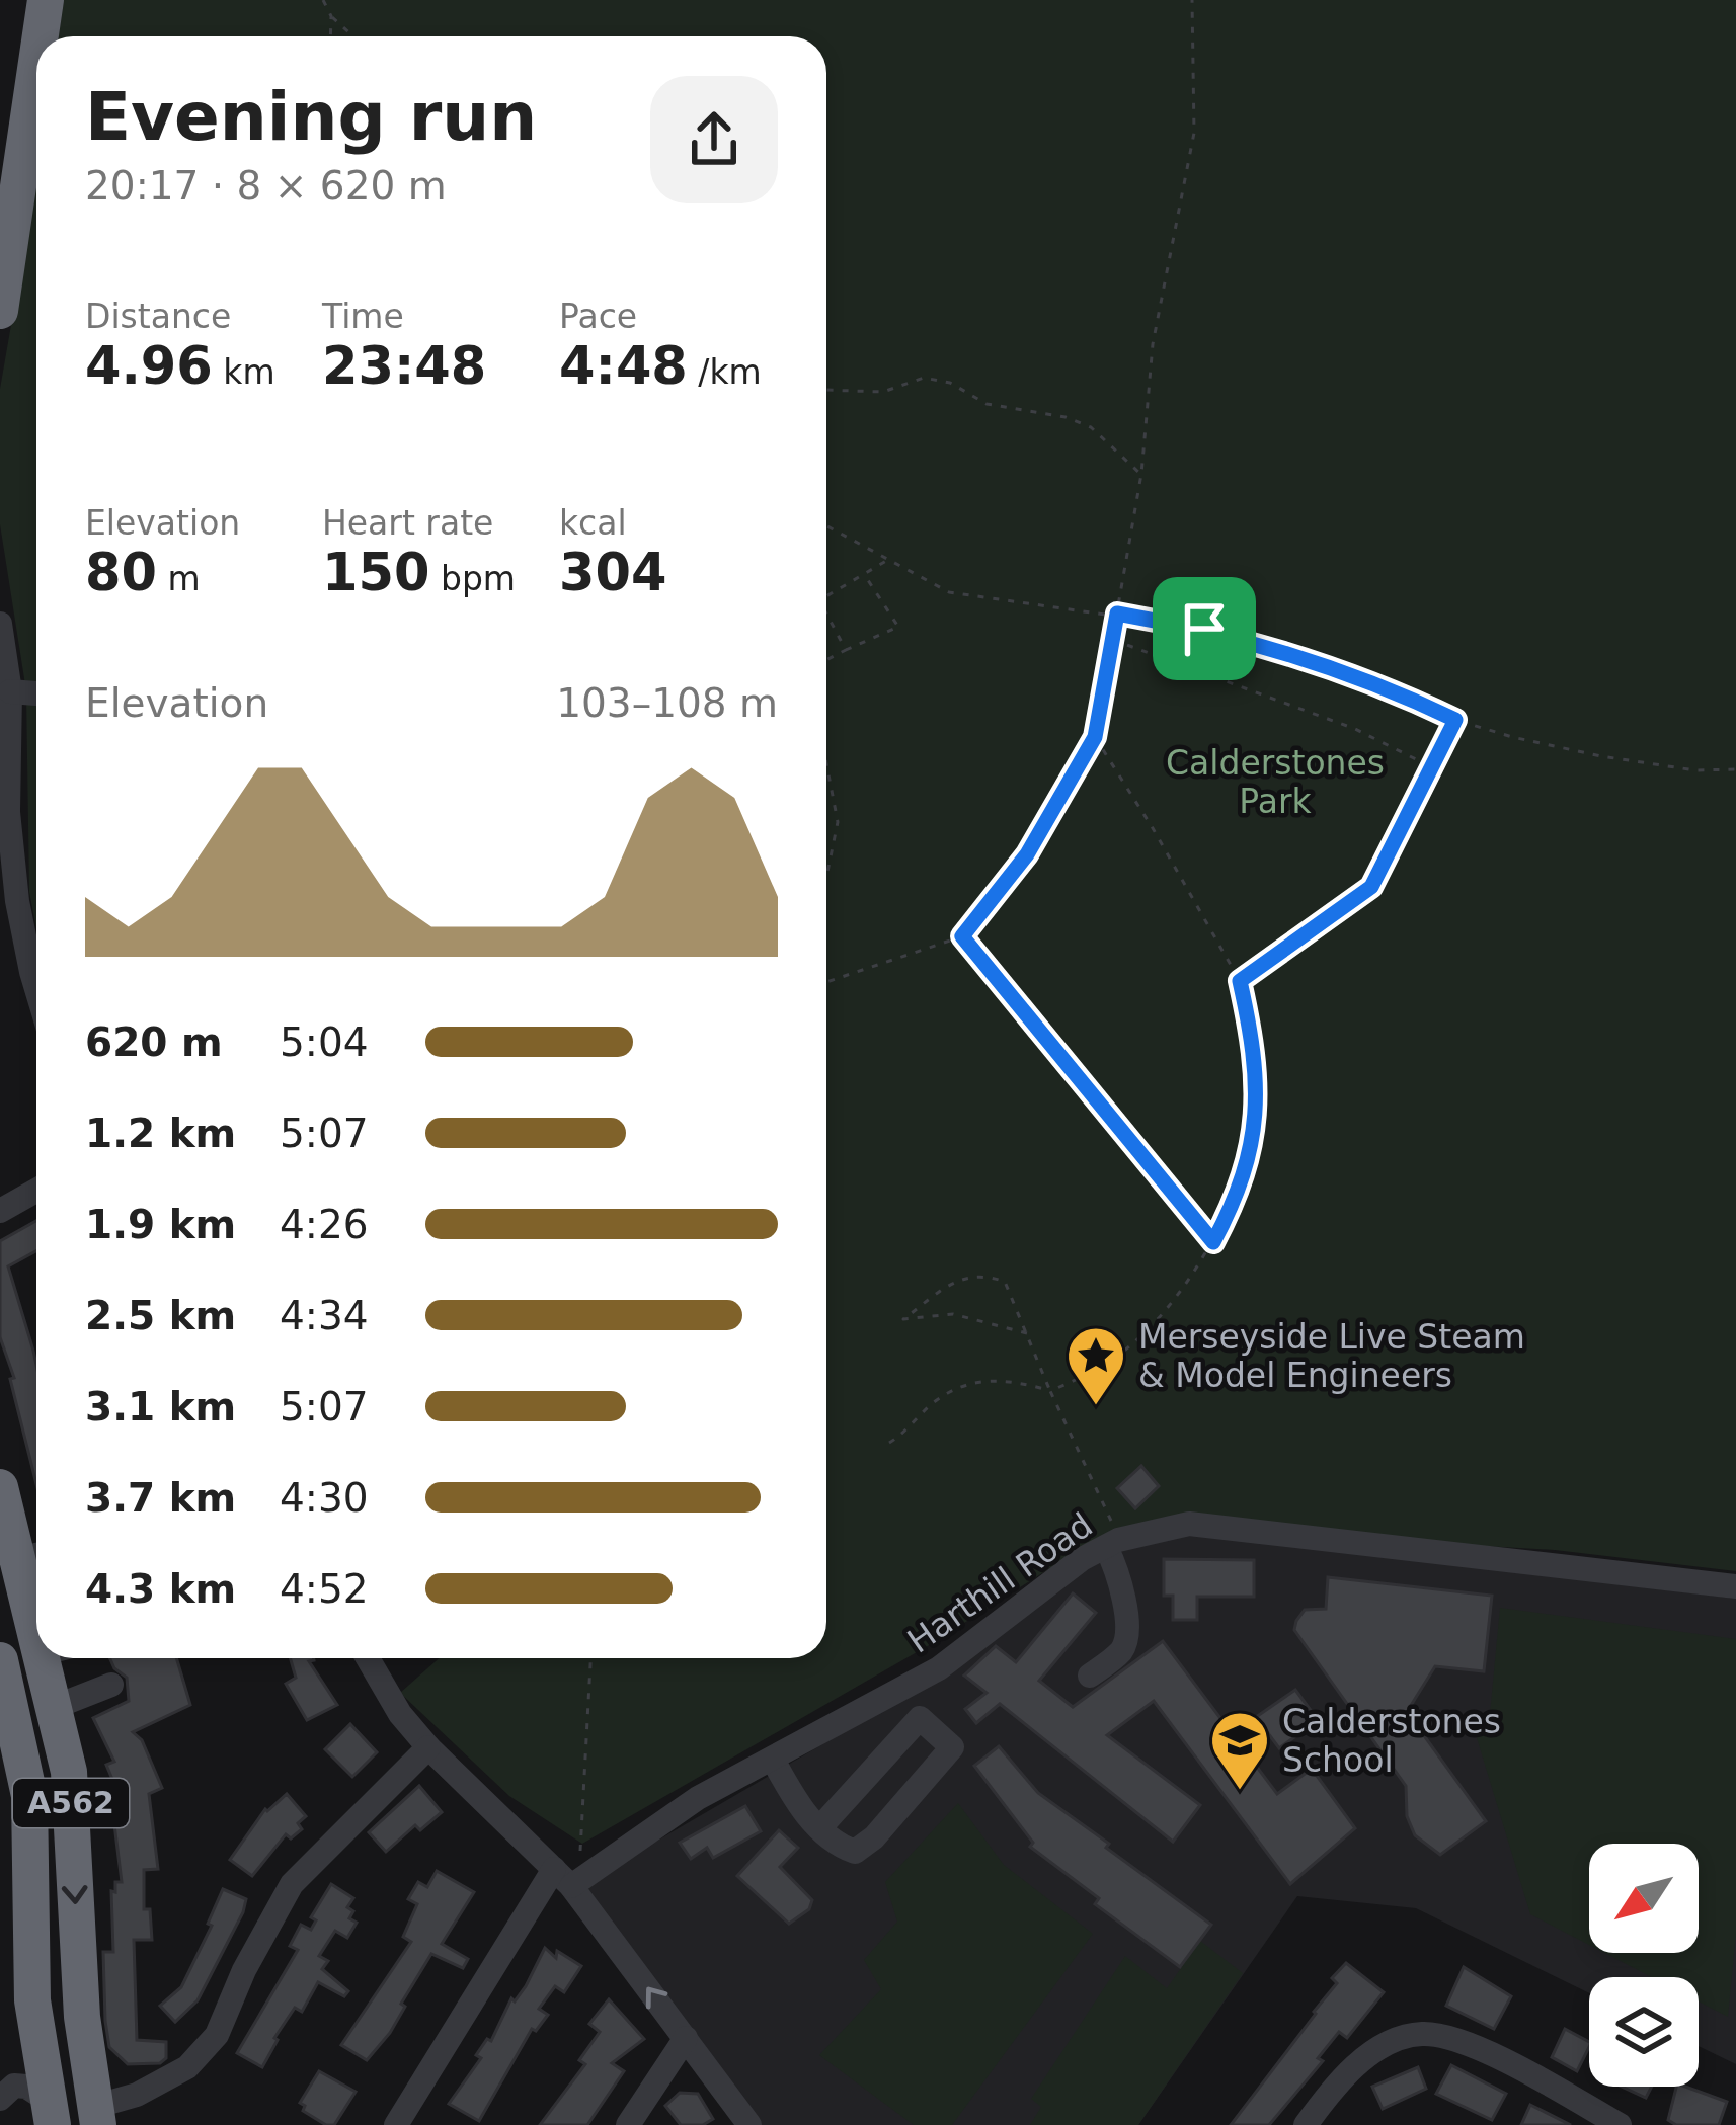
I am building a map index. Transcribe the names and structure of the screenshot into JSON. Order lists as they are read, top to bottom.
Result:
{
  "streets": {
    "highway": ["A562"],
    "street": ["Harthill Road"]
  },
  "parks": ["Calderstones Park"],
  "places": {
    "place": ["Merseyside Live Steam & Model Engineers"],
    "school or university": ["Calderstones School"]
  },
  "north": "bottom left",
  "page": {
    "heading": ["Evening run", "20:17 · 8 × 620 m"],
    "stats": [
      ["Distance", "4.96 km"],
      ["Time", "23:48"],
      ["Pace", "4:48 /km"],
      ["Elevation", "80 m"],
      ["Heart rate", "150 bpm"],
      ["kcal", "304"]
    ],
    "chart": ["Elevation", "103–108 m"],
    "list": [
      {
        "name": "620 m",
        "note": "5:04"
      },
      {
        "name": "1.2 km",
        "note": "5:07"
      },
      {
        "name": "1.9 km",
        "note": "4:26"
      },
      {
        "name": "2.5 km",
        "note": "4:34"
      },
      {
        "name": "3.1 km",
        "note": "5:07"
      },
      {
        "name": "3.7 km",
        "note": "4:30"
      },
      {
        "name": "4.3 km",
        "note": "4:52"
      }
    ]
  }
}
